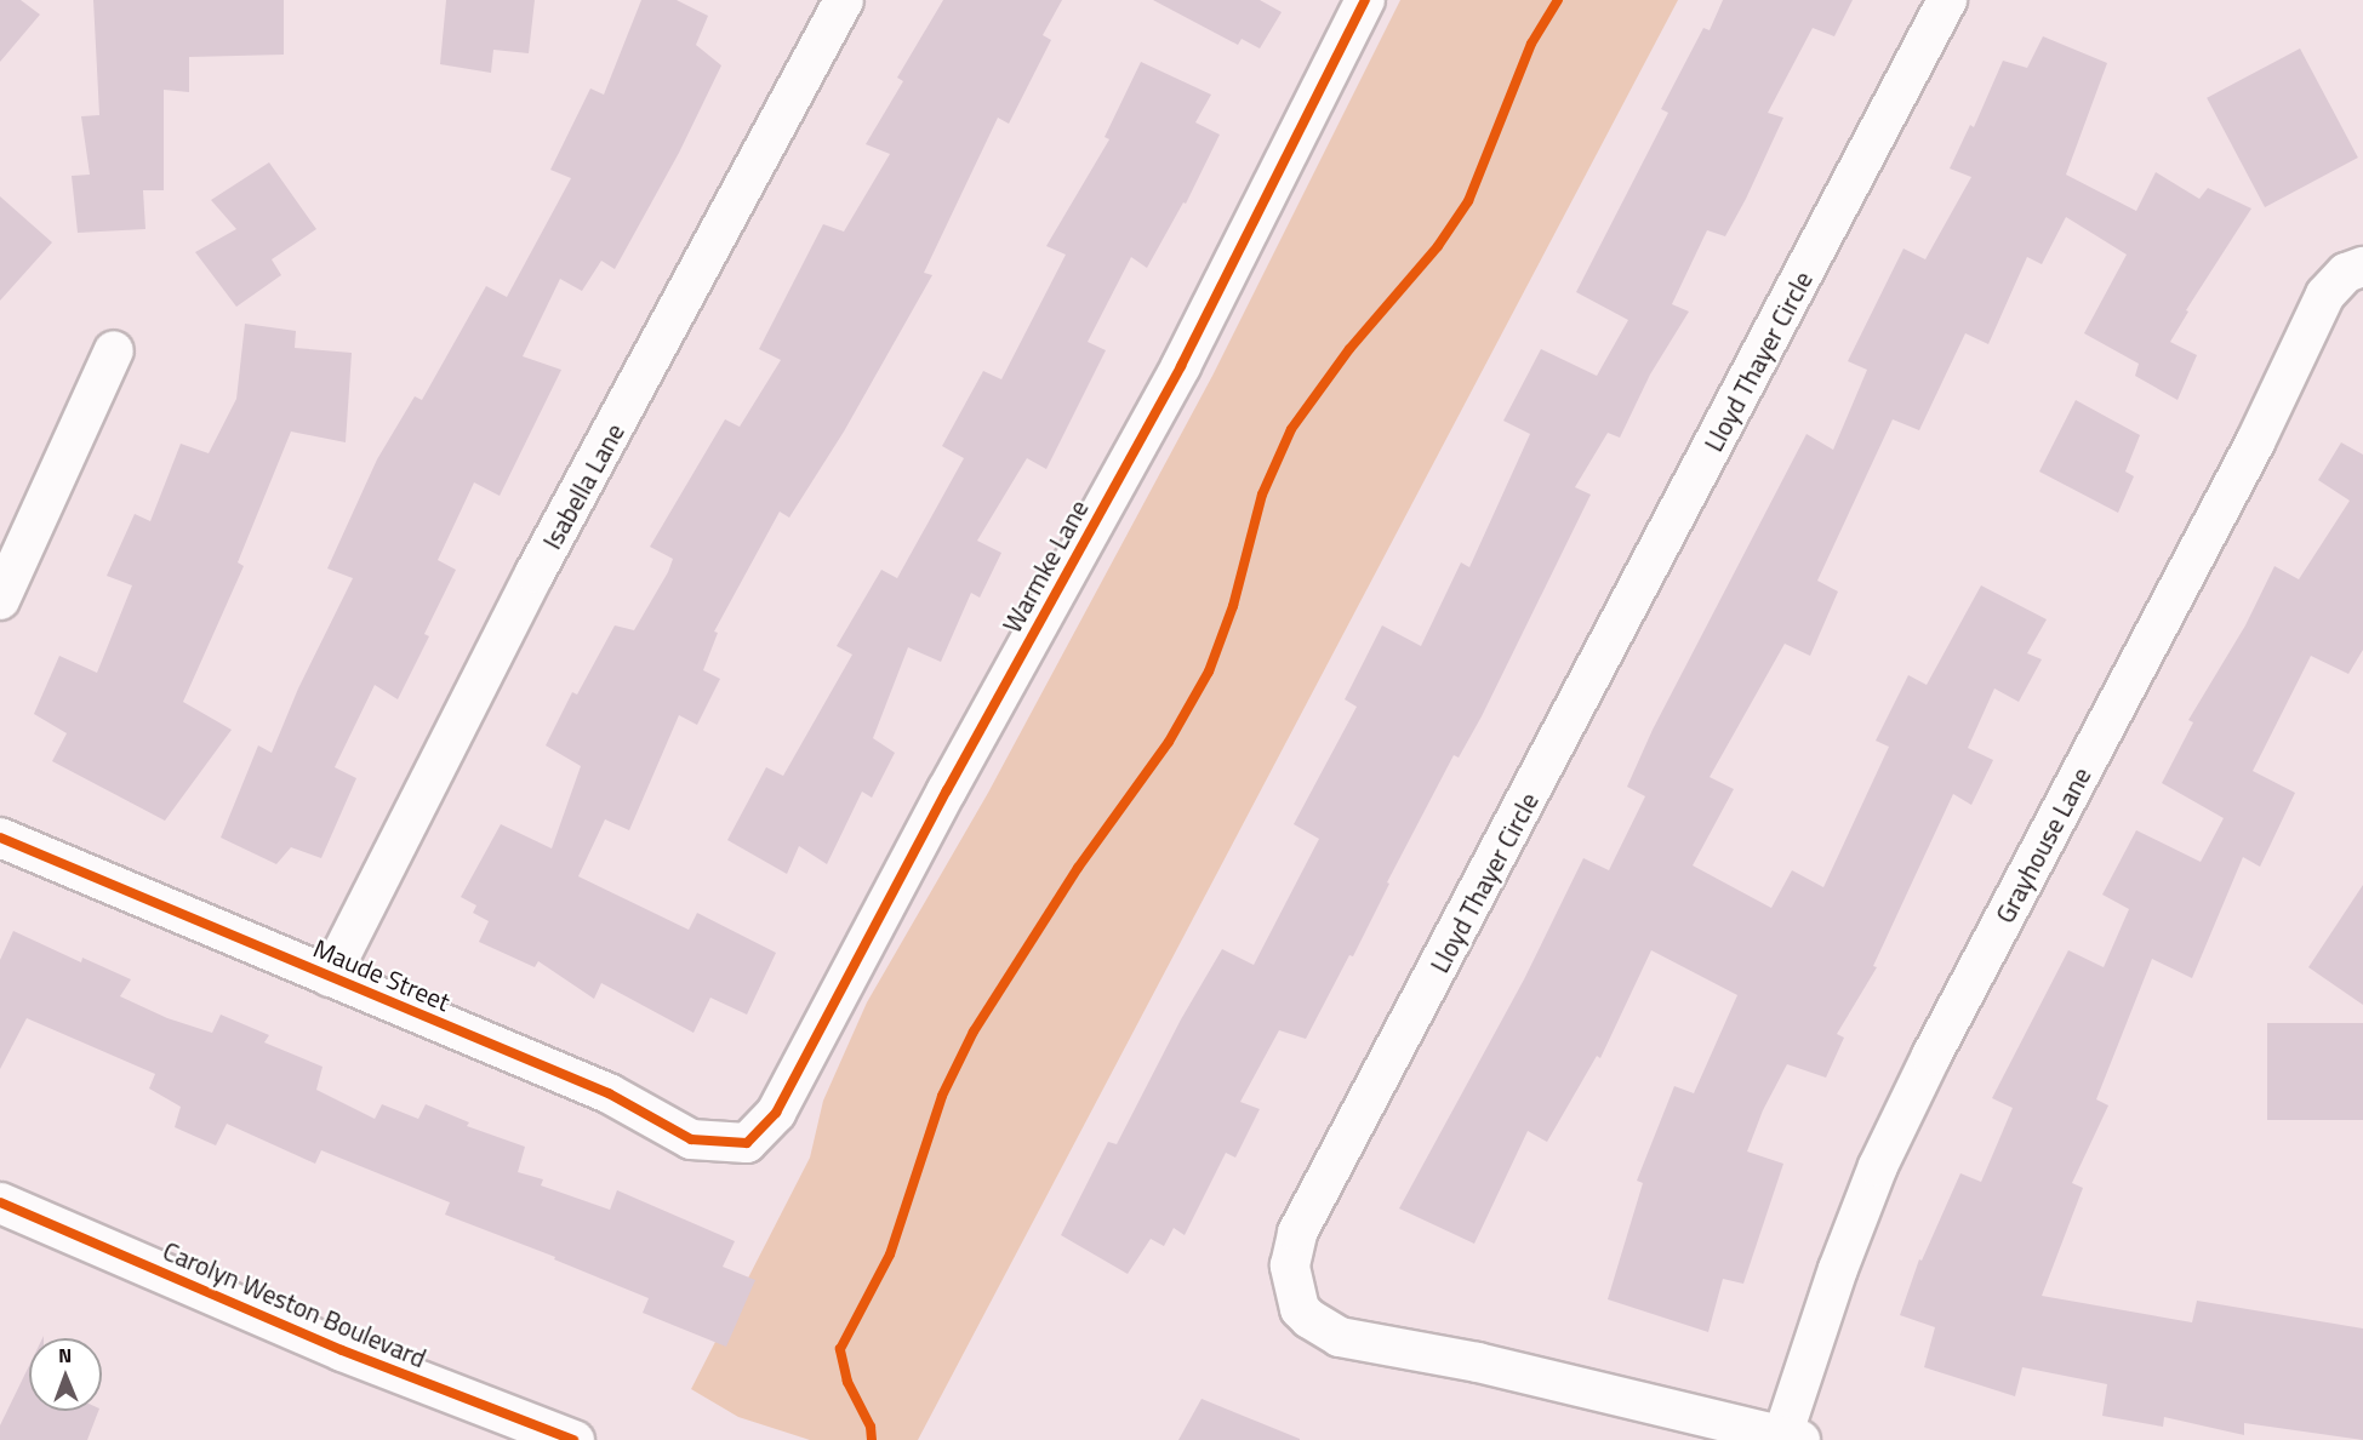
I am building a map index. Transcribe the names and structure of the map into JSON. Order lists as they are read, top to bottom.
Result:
{
  "streets": {
    "street": [
      "Lloyd Thayer Circle",
      "Isabella Lane",
      "Warmke Lane",
      "Grayhouse Lane",
      "Maude Street",
      "Carolyn Weston Boulevard"
    ]
  },
  "crossings": [
    ["Lloyd Thayer Circle", "Grayhouse Lane"],
    ["Isabella Lane", "Maude Street"],
    ["Warmke Lane", "Maude Street"]
  ],
  "north": "top"
}
